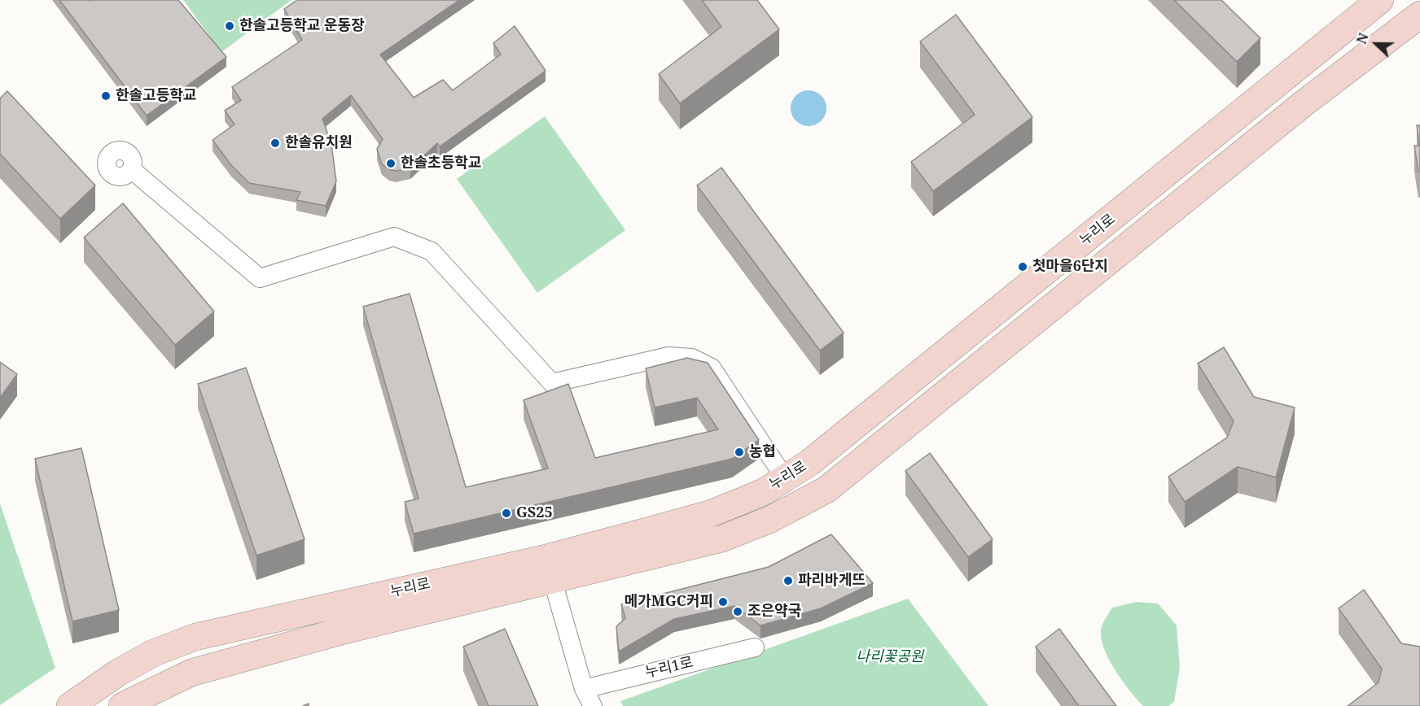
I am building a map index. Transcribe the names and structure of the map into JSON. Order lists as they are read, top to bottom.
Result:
{
  "streets": {
    "street": ["누리로", "누리1로"]
  },
  "parks": ["나리꽃공원"],
  "places": [
    "한솔고등학교 운동장",
    "한솔고등학교",
    "한솔유치원",
    "한솔초등학교",
    "첫마을6단지",
    "농협",
    "GS25",
    "파리바게뜨",
    "메가MGC커피",
    "조은약국"
  ],
  "north": "left"
}
